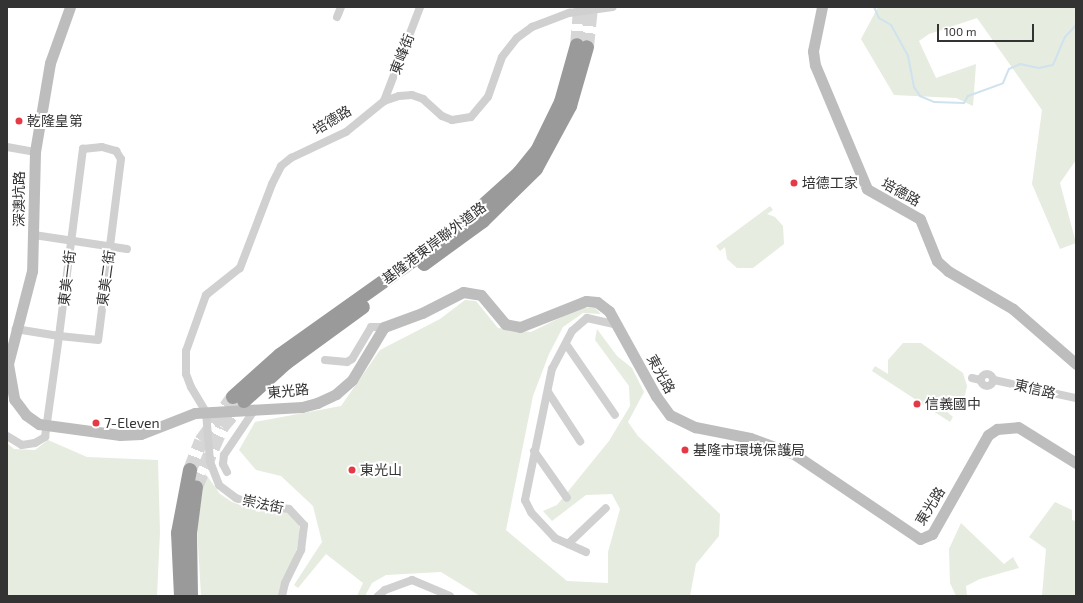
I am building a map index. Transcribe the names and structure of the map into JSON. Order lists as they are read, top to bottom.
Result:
{
  "streets": {
    "highway": ["基隆港東岸聯外道路"],
    "street": [
      "東峰街",
      "培德路",
      "深澳坑路",
      "東美一街",
      "東美二街",
      "東光路",
      "東信路",
      "崇法街"
    ]
  },
  "crossings": [
    ["東峰街", "培德路"],
    ["培德路", "深澳坑路"],
    ["培德路", "東光路"],
    ["培德路", "崇法街"],
    ["深澳坑路", "東美一街"],
    ["深澳坑路", "東美二街"],
    ["深澳坑路", "東光路"],
    ["深澳坑路", "崇法街"],
    ["基隆港東岸聯外道路", "東光路"],
    ["東美一街", "東美二街"],
    ["東光路", "崇法街"]
  ],
  "places": [
    "乾隆皇第",
    "培德工家",
    "信義國中",
    "7-Eleven",
    "基隆市環境保護局",
    "東光山"
  ],
  "scale_bar": "100 m"
}
